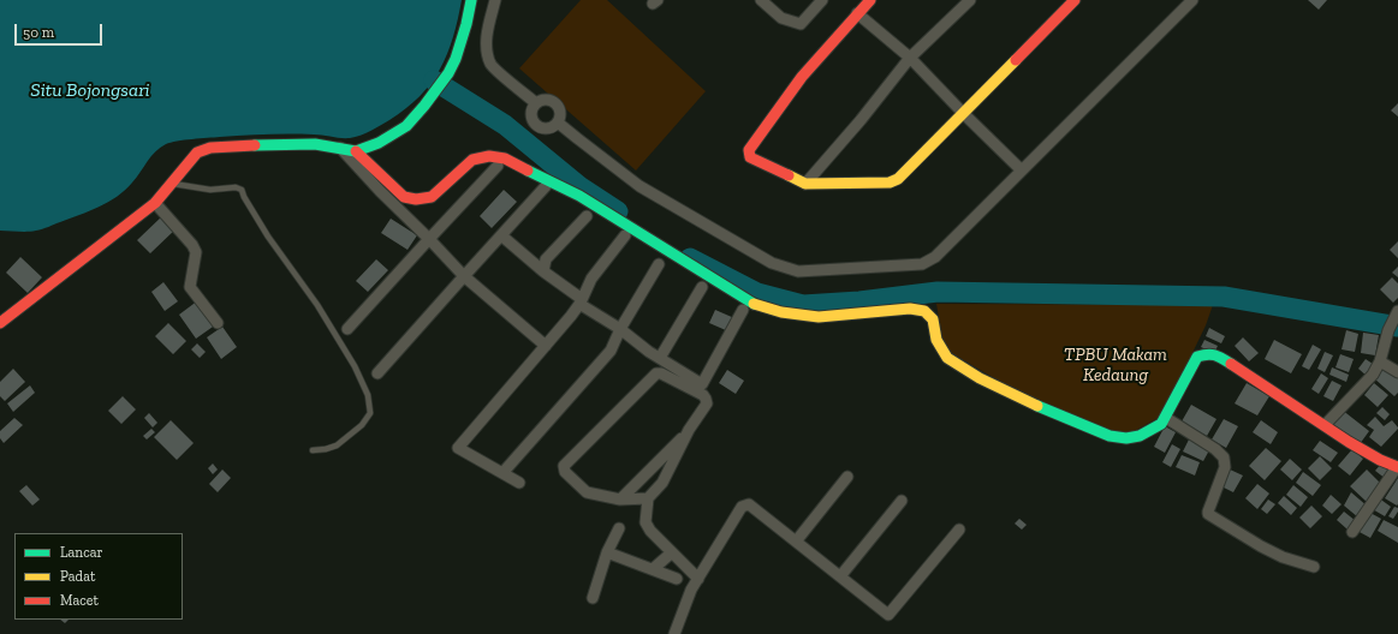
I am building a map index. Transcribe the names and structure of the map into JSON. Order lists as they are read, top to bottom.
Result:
{
  "water": ["Situ Bojongsari"],
  "parks": ["TPBU Makam Kedaung"],
  "legend": ["Lancar", "Padat", "Macet"],
  "scale_bar": "50 m"
}
